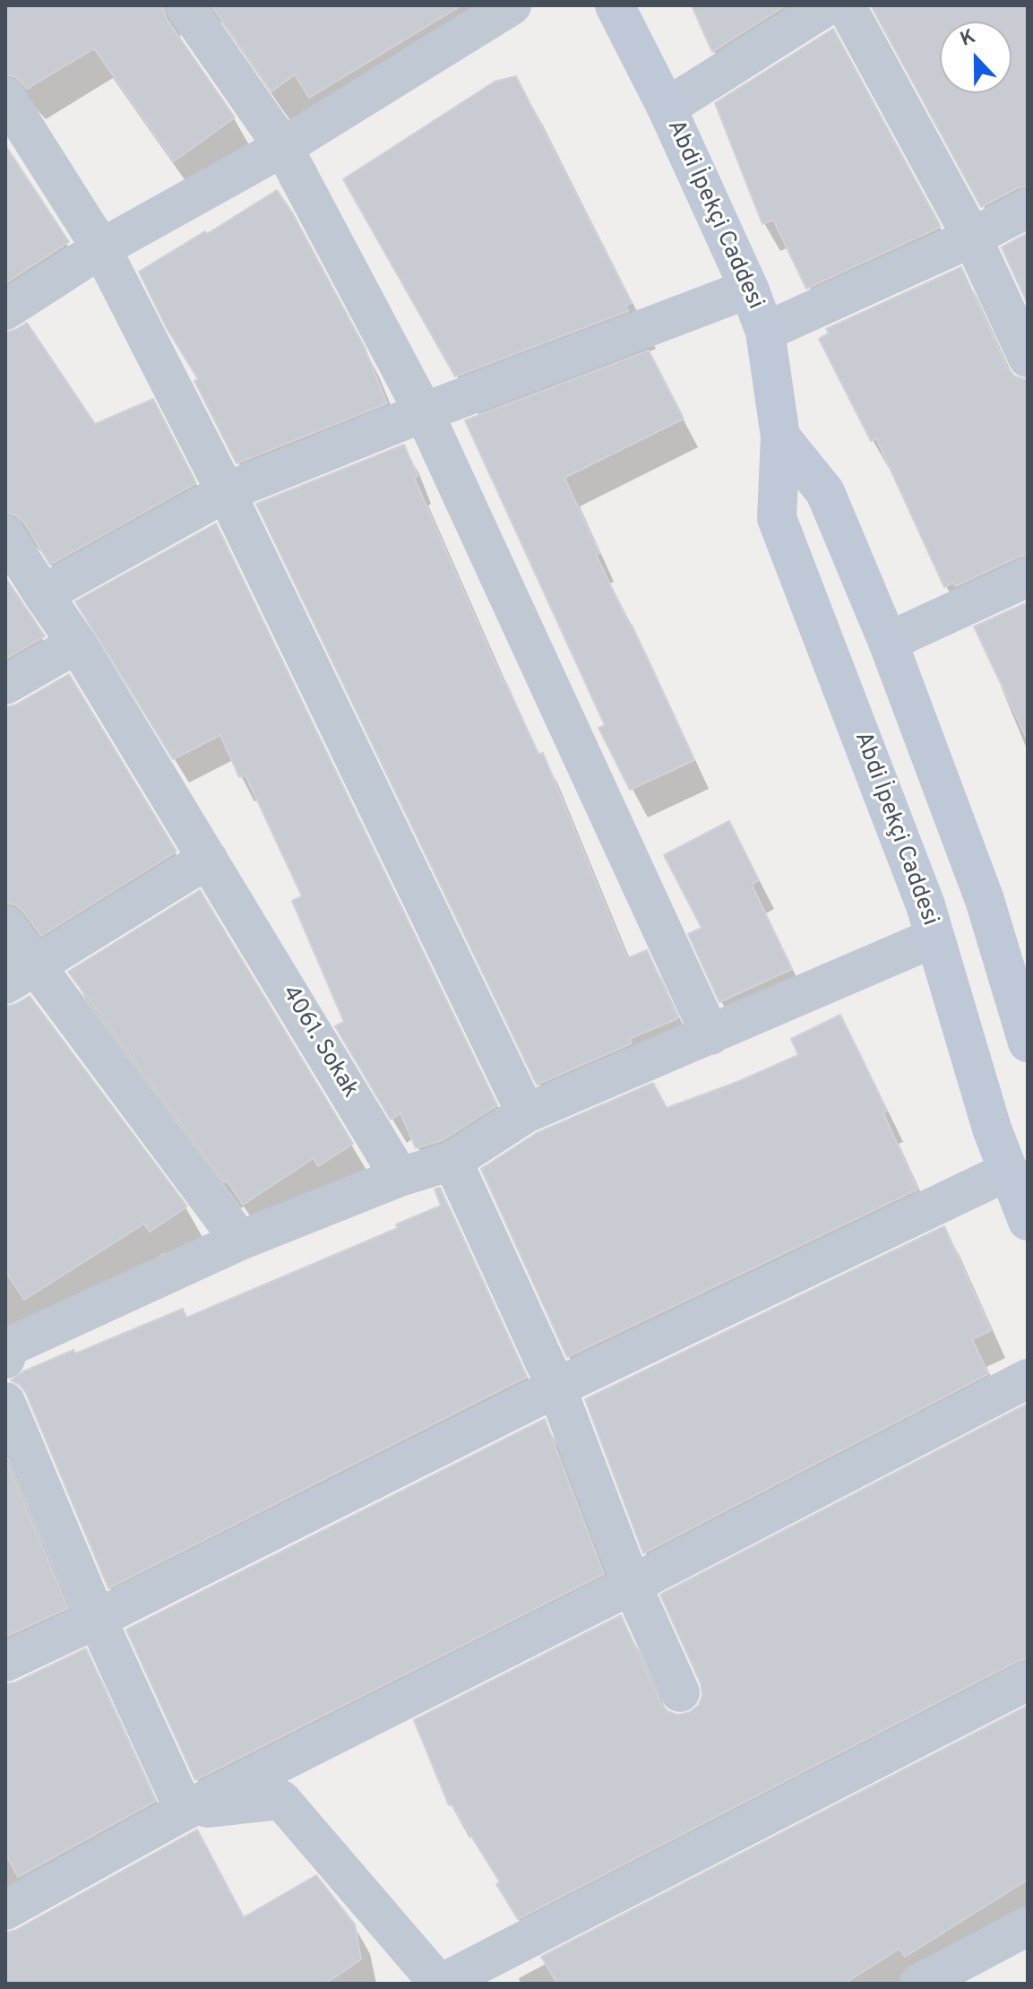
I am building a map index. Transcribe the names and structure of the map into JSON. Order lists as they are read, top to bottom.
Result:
{
  "streets": {
    "main road": ["Abdi İpekçi Caddesi"],
    "street": ["4061. Sokak"]
  },
  "north": "top"
}
